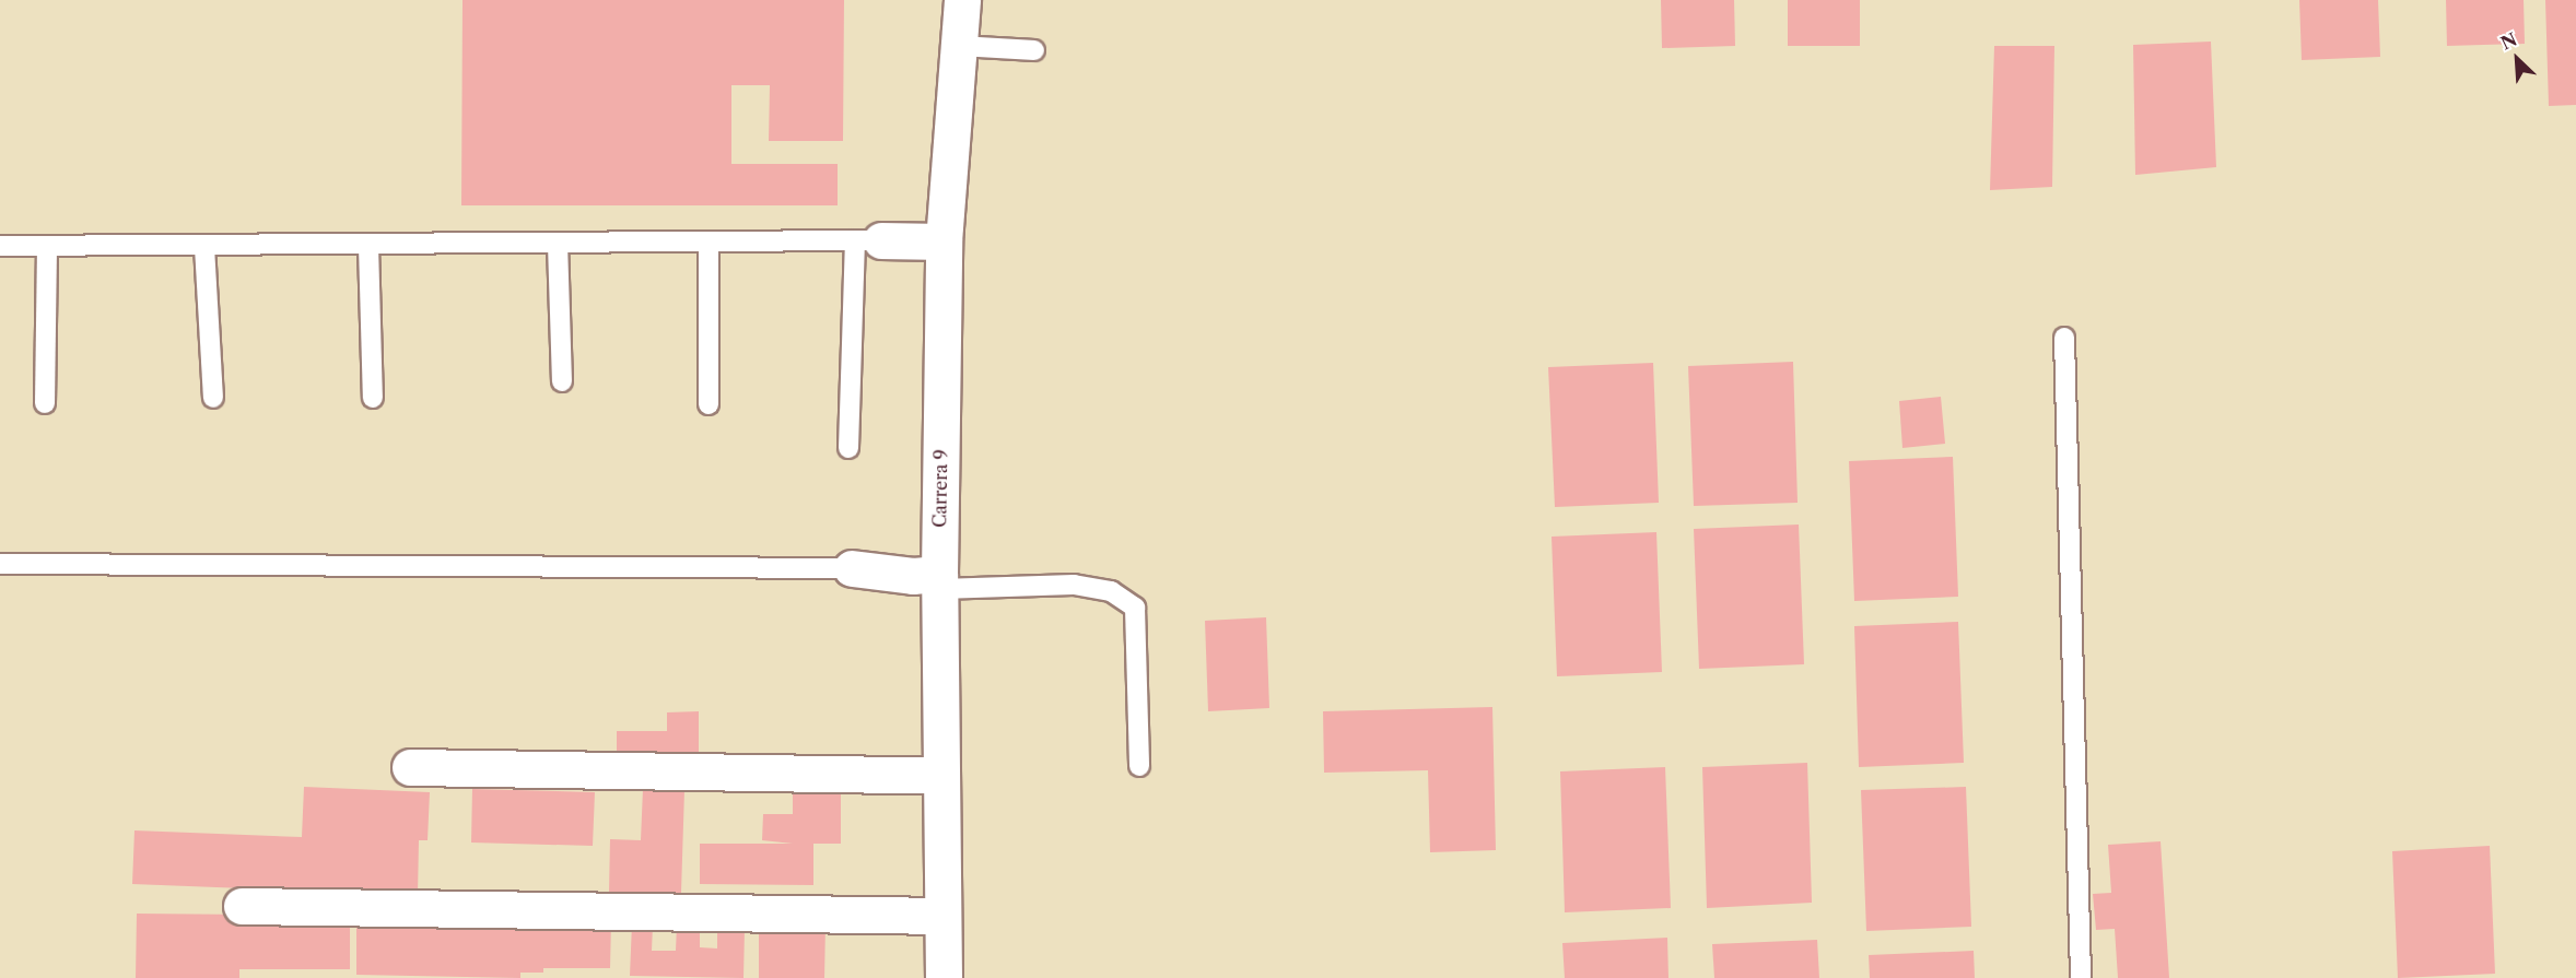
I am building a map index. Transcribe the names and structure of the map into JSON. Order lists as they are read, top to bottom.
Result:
{
  "streets": {
    "street": ["Carrera 9"]
  },
  "north": "top left"
}
